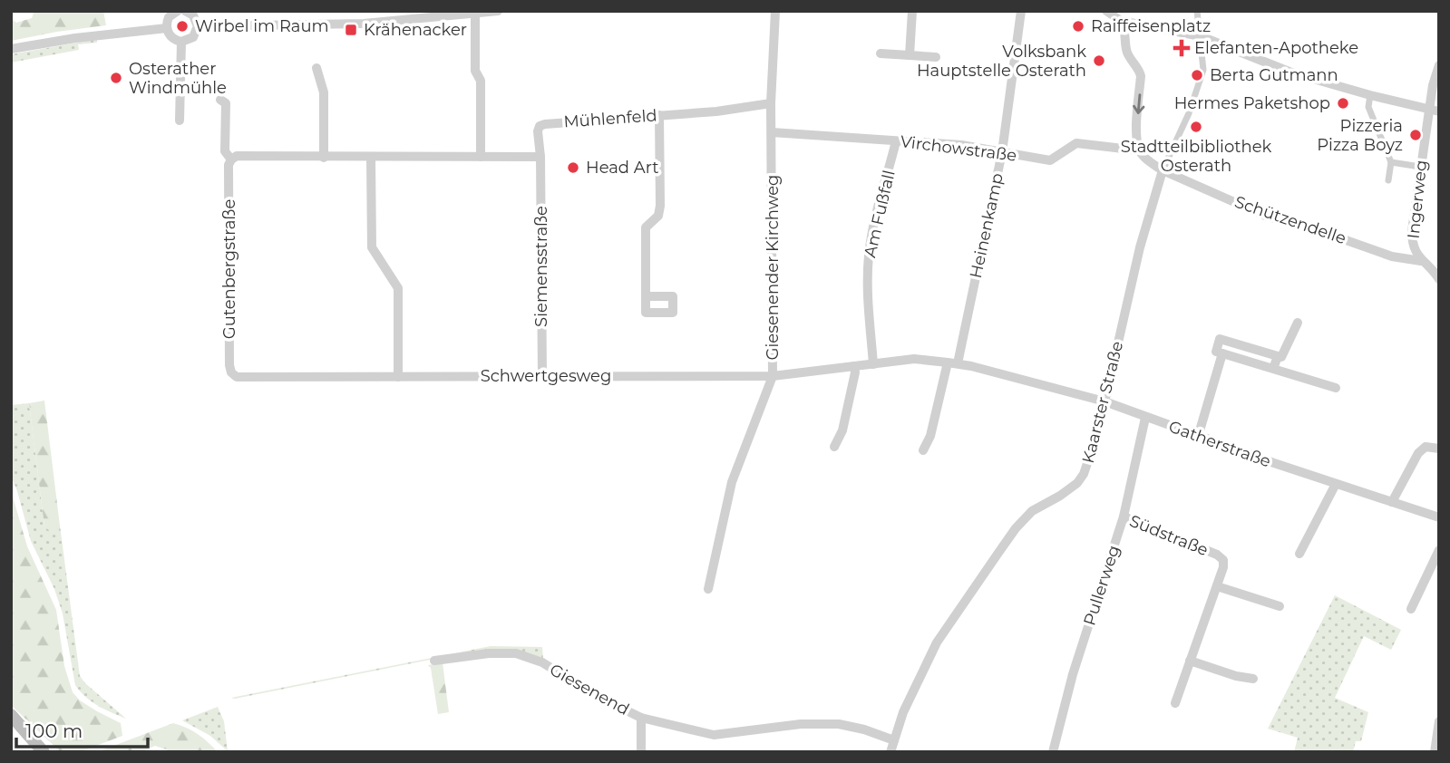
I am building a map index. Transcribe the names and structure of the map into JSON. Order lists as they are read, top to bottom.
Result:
{
  "streets": {
    "street": [
      "Mühlenfeld",
      "Virchowstraße",
      "Ingerweg",
      "Am Fußfall",
      "Schützendelle",
      "Heinenkamp",
      "Siemensstraße",
      "Giesenender Kirchweg",
      "Gutenbergstraße",
      "Schwertgesweg",
      "Kaarster Straße",
      "Gatherstraße",
      "Südstraße",
      "Pullerweg",
      "Giesenend"
    ]
  },
  "crossings": [
    ["Mühlenfeld", "Siemensstraße"],
    ["Mühlenfeld", "Giesenender Kirchweg"],
    ["Virchowstraße", "Am Fußfall"],
    ["Virchowstraße", "Schützendelle"],
    ["Virchowstraße", "Heinenkamp"],
    ["Virchowstraße", "Giesenender Kirchweg"],
    ["Ingerweg", "Schützendelle"],
    ["Am Fußfall", "Schwertgesweg"],
    ["Schützendelle", "Kaarster Straße"],
    ["Heinenkamp", "Schwertgesweg"],
    ["Siemensstraße", "Schwertgesweg"],
    ["Giesenender Kirchweg", "Schwertgesweg"],
    ["Gutenbergstraße", "Schwertgesweg"],
    ["Schwertgesweg", "Kaarster Straße"],
    ["Schwertgesweg", "Gatherstraße"],
    ["Kaarster Straße", "Gatherstraße"],
    ["Kaarster Straße", "Giesenend"],
    ["Gatherstraße", "Pullerweg"],
    ["Südstraße", "Pullerweg"]
  ],
  "places": {
    "other": [
      "Wirbel im Raum",
      "Raiffeisenplatz",
      "Volksbank Hauptstelle Osterath",
      "Berta Gutmann",
      "Osterather Windmühle",
      "Hermes Paketshop",
      "Stadtteilbibliothek Osterath",
      "Pizzeria Pizza Boyz",
      "Head Art"
    ],
    "transit": ["Krähenacker"],
    "health": ["Elefanten-Apotheke"]
  },
  "scale_bar": "100 m"
}
